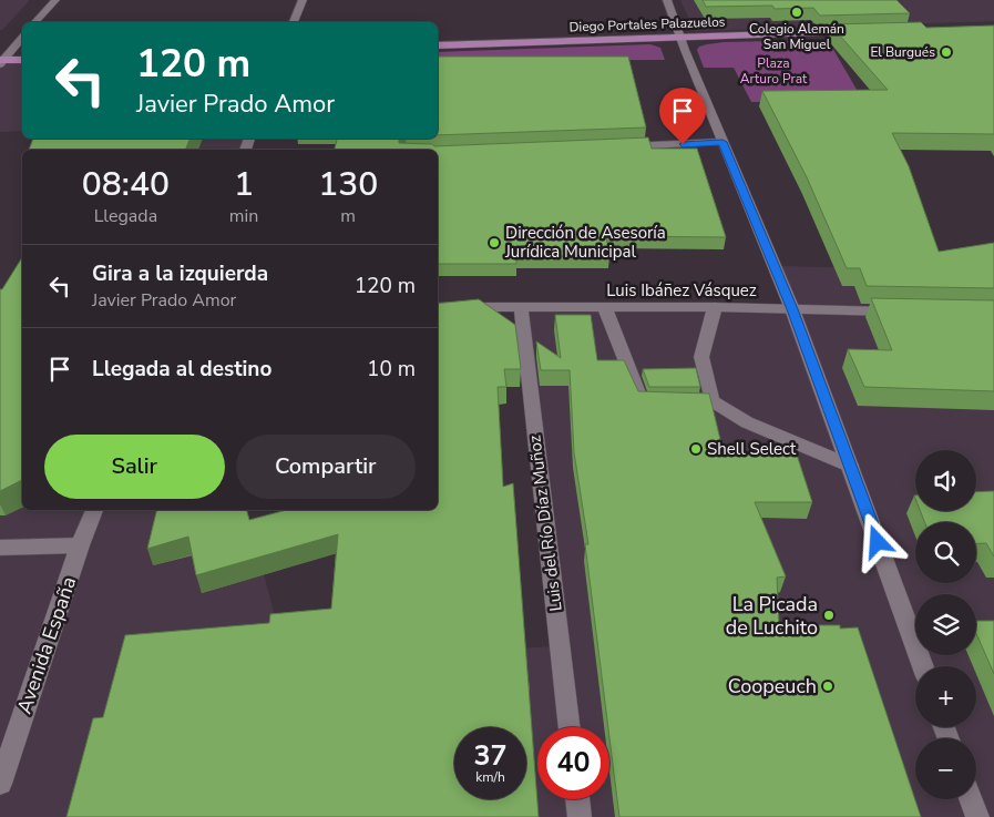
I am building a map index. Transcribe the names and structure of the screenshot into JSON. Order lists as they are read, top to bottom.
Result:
{
  "streets": {
    "main road": ["Diego Portales Palazuelos"],
    "street": ["Luis Ibáñez Vásquez", "Luis del Río Díaz Muñoz", "Avenida España"]
  },
  "crossings": [
    ["Luis Ibáñez Vásquez", "Luis del Río Díaz Muñoz"]
  ],
  "parks": ["Plaza Arturo Prat"],
  "places": [
    "Colegio Alemán San Miguel",
    "El Burgués",
    "Dirección de Asesoría Jurídica Municipal",
    "Shell Select",
    "La Picada de Luchito",
    "Coopeuch"
  ],
  "page": {
    "turn": ["120 m", "Javier Prado Amor"],
    "eta": [
      "08:40",
      "Llegada",
      "1",
      "min",
      "130",
      "m"
    ],
    "list": [
      {
        "name": "Gira a la izquierda",
        "note": "Javier Prado Amor",
        "value": "120 m"
      },
      {
        "name": "Llegada al destino",
        "value": "10 m"
      }
    ],
    "buttons": ["Salir", "Compartir"],
    "map_buttons": ["+", "−"],
    "speed": "37 km/h",
    "limit": "40"
  }
}
